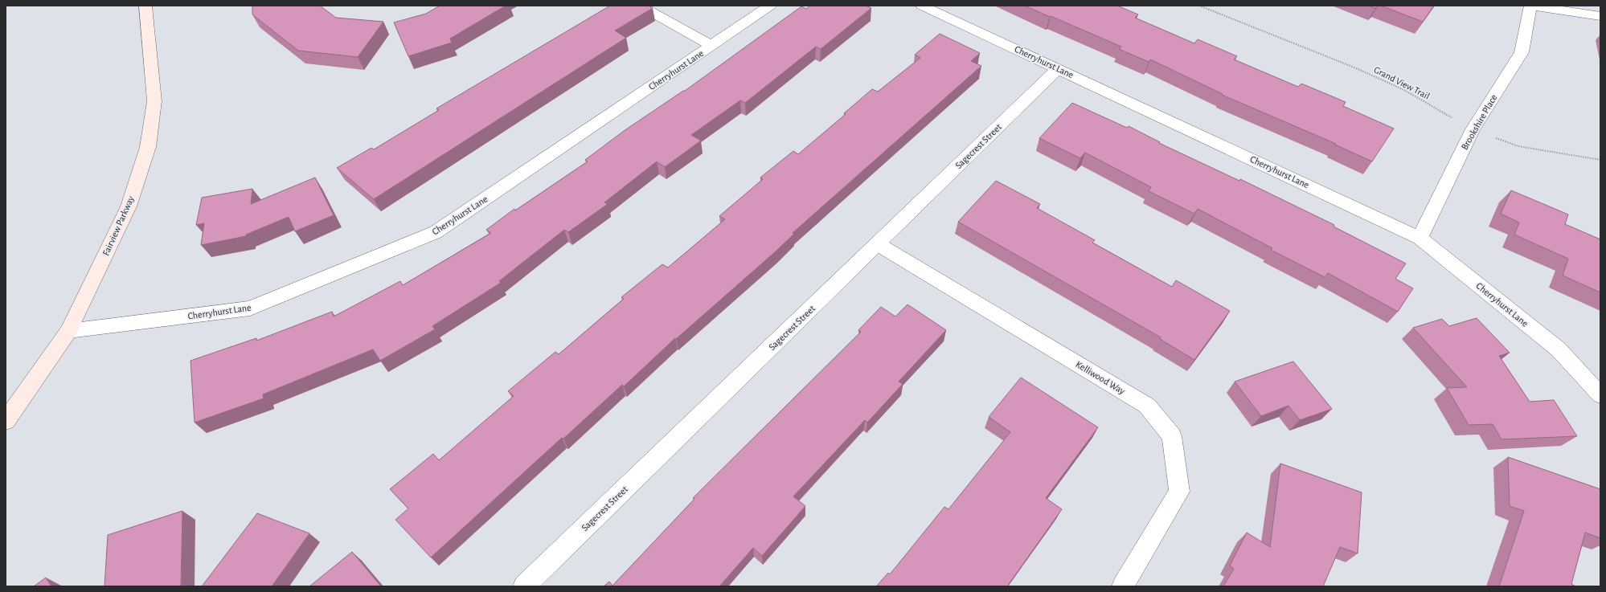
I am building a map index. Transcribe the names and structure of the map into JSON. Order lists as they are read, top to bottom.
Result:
{
  "streets": {
    "main road": ["Fairview Parkway"],
    "street": [
      "Cherryhurst Lane",
      "Brookshire Place",
      "Sagecrest Street",
      "Kelliwood Way"
    ],
    "path": ["Grand View Trail"]
  },
  "crossings": [
    ["Cherryhurst Lane", "Brookshire Place"],
    ["Cherryhurst Lane", "Sagecrest Street"],
    ["Cherryhurst Lane", "Fairview Parkway"],
    ["Grand View Trail", "Brookshire Place"],
    ["Sagecrest Street", "Kelliwood Way"]
  ]
}
